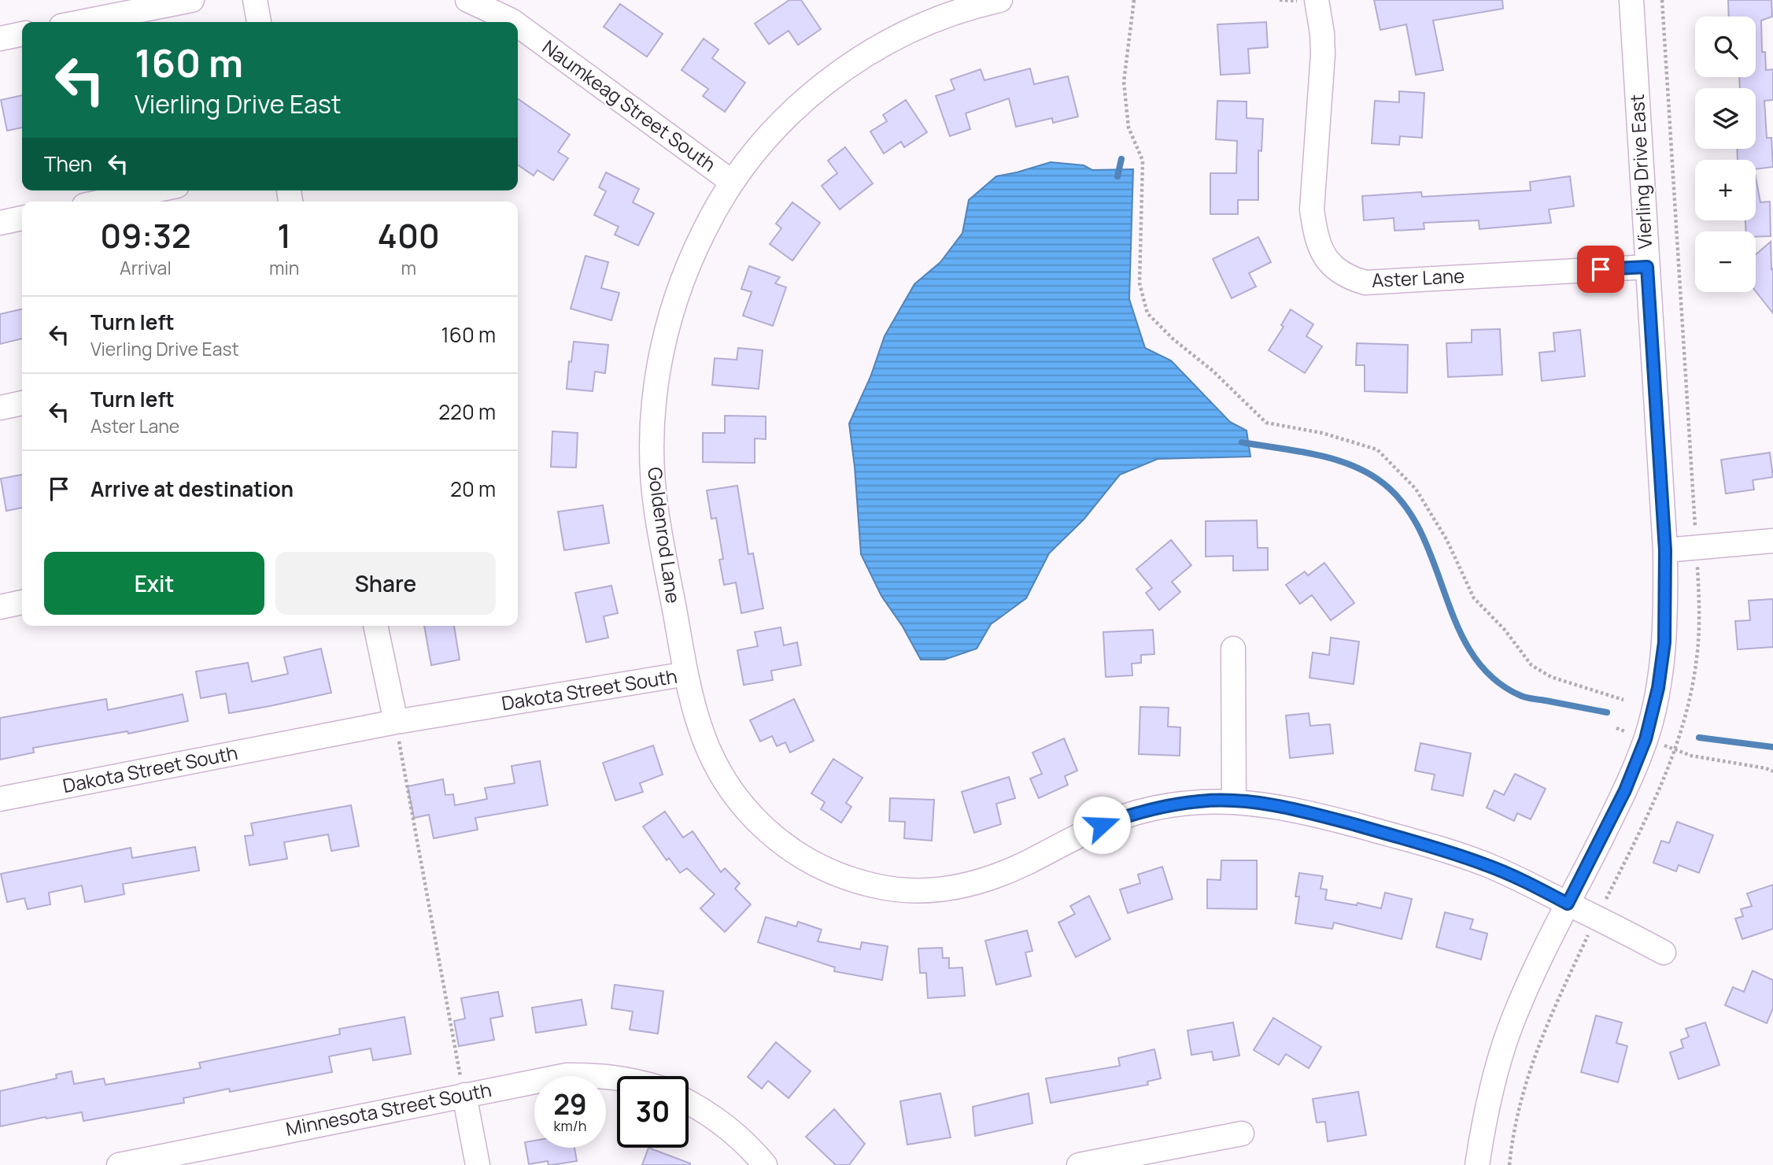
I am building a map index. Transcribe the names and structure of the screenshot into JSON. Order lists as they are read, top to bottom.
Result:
{
  "streets": {
    "street": [
      "Naumkeag Street South",
      "Vierling Drive East",
      "Aster Lane",
      "Goldenrod Lane",
      "Dakota Street South",
      "Minnesota Street South"
    ]
  },
  "crossings": [
    ["Naumkeag Street South", "Goldenrod Lane"],
    ["Vierling Drive East", "Aster Lane"],
    ["Vierling Drive East", "Dakota Street South"],
    ["Goldenrod Lane", "Dakota Street South"]
  ],
  "page": {
    "map_buttons": ["+", "−"],
    "turn": ["160 m", "Vierling Drive East"],
    "then": "Then",
    "eta": [
      "09:32",
      "Arrival",
      "1",
      "min",
      "400",
      "m"
    ],
    "list": [
      {
        "name": "Turn left",
        "note": "Vierling Drive East",
        "value": "160 m"
      },
      {
        "name": "Turn left",
        "note": "Aster Lane",
        "value": "220 m"
      },
      {
        "name": "Arrive at destination",
        "value": "20 m"
      }
    ],
    "buttons": ["Exit", "Share"],
    "speed": "29 km/h",
    "limit": "30"
  }
}
